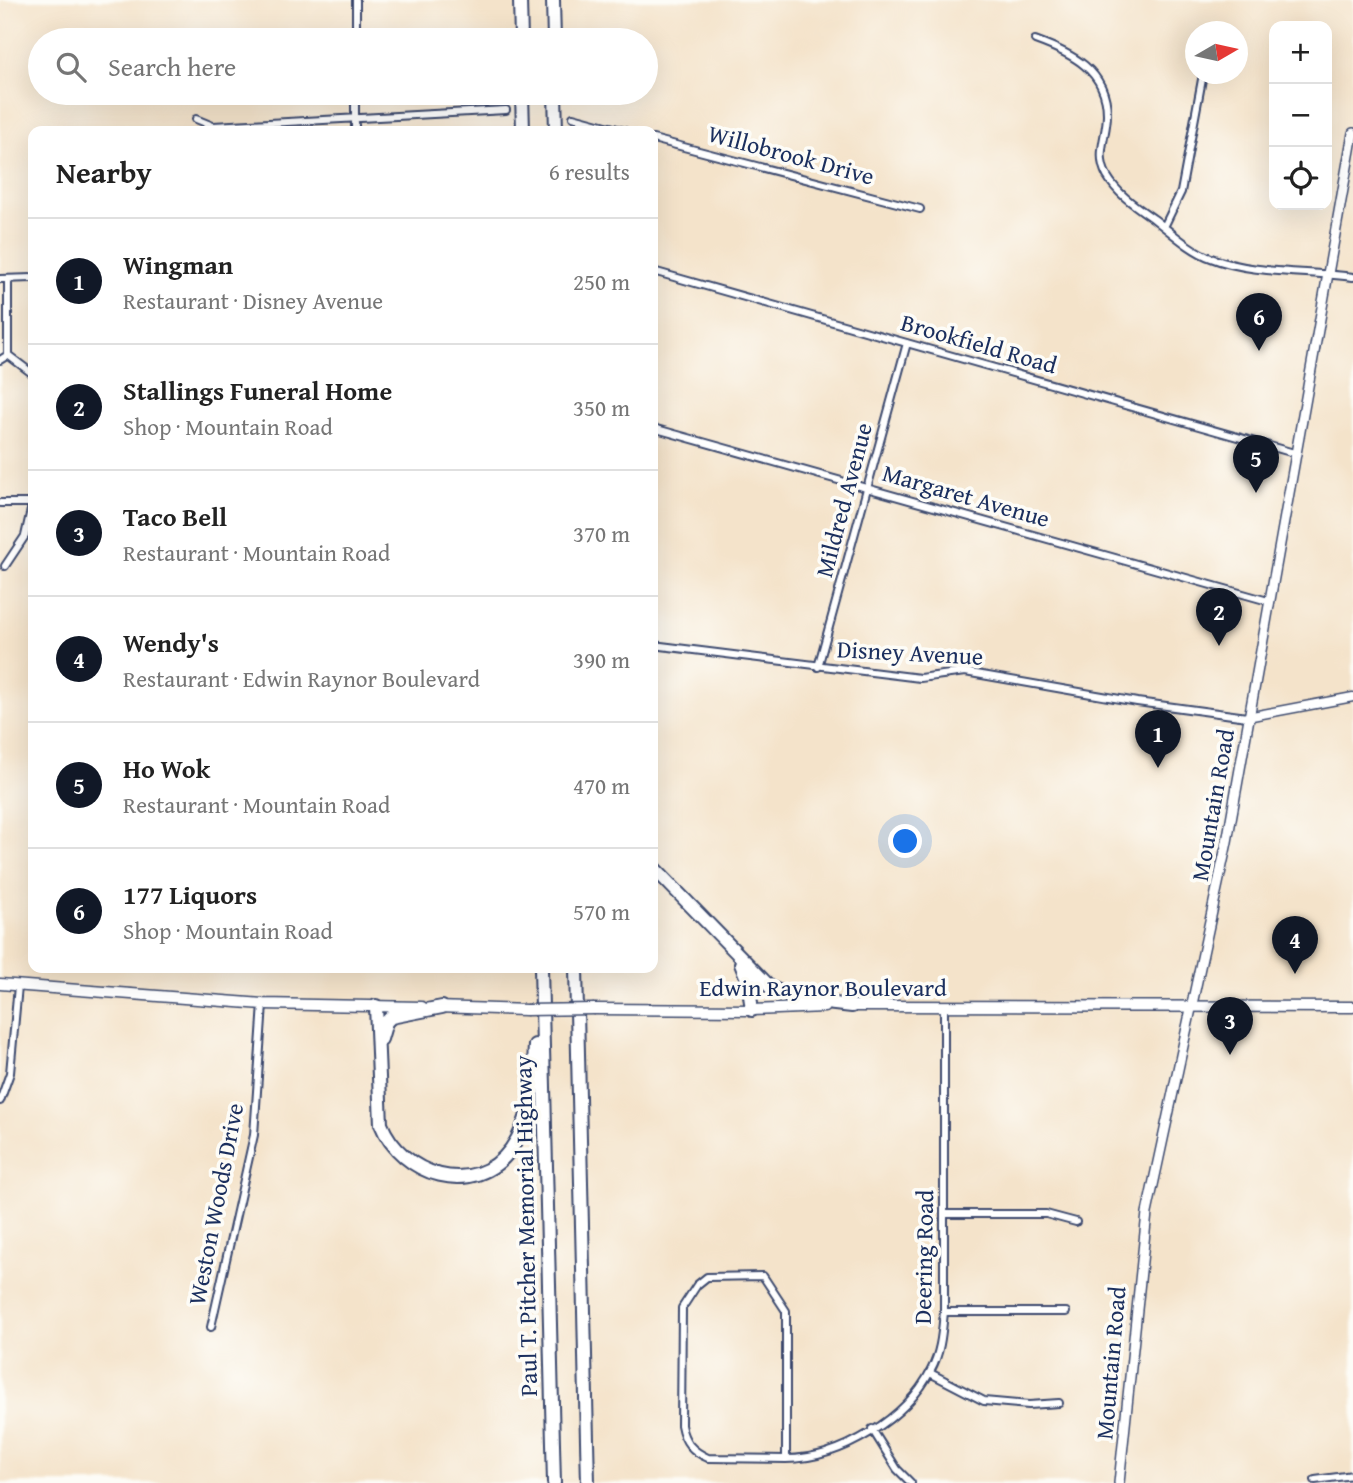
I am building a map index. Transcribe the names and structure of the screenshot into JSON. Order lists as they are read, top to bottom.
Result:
{
  "streets": {
    "highway": ["Paul T. Pitcher Memorial Highway"],
    "main road": ["Mountain Road", "Edwin Raynor Boulevard"],
    "street": [
      "Willobrook Drive",
      "Brookfield Road",
      "Margaret Avenue",
      "Mildred Avenue",
      "Disney Avenue",
      "Weston Woods Drive",
      "Deering Road"
    ]
  },
  "crossings": [
    ["Brookfield Road", "Mildred Avenue"],
    ["Brookfield Road", "Mountain Road"],
    ["Margaret Avenue", "Mildred Avenue"],
    ["Margaret Avenue", "Mountain Road"],
    ["Mildred Avenue", "Disney Avenue"],
    ["Disney Avenue", "Mountain Road"],
    ["Mountain Road", "Edwin Raynor Boulevard"],
    ["Edwin Raynor Boulevard", "Weston Woods Drive"],
    ["Edwin Raynor Boulevard", "Deering Road"]
  ],
  "north": "right",
  "page": {
    "map_buttons": ["+", "−"],
    "search": "Search here",
    "heading": ["Nearby", "6 results"],
    "list": [
      {
        "mark": "1",
        "name": "Wingman",
        "note": "Restaurant · Disney Avenue",
        "value": "250 m"
      },
      {
        "mark": "2",
        "name": "Stallings Funeral Home",
        "note": "Shop · Mountain Road",
        "value": "350 m"
      },
      {
        "mark": "3",
        "name": "Taco Bell",
        "note": "Restaurant · Mountain Road",
        "value": "370 m"
      },
      {
        "mark": "4",
        "name": "Wendy's",
        "note": "Restaurant · Edwin Raynor Boulevard",
        "value": "390 m"
      },
      {
        "mark": "5",
        "name": "Ho Wok",
        "note": "Restaurant · Mountain Road",
        "value": "470 m"
      },
      {
        "mark": "6",
        "name": "177 Liquors",
        "note": "Shop · Mountain Road",
        "value": "570 m"
      }
    ],
    "pins": [
      "6",
      "5",
      "2",
      "1",
      "4",
      "3"
    ]
  }
}
